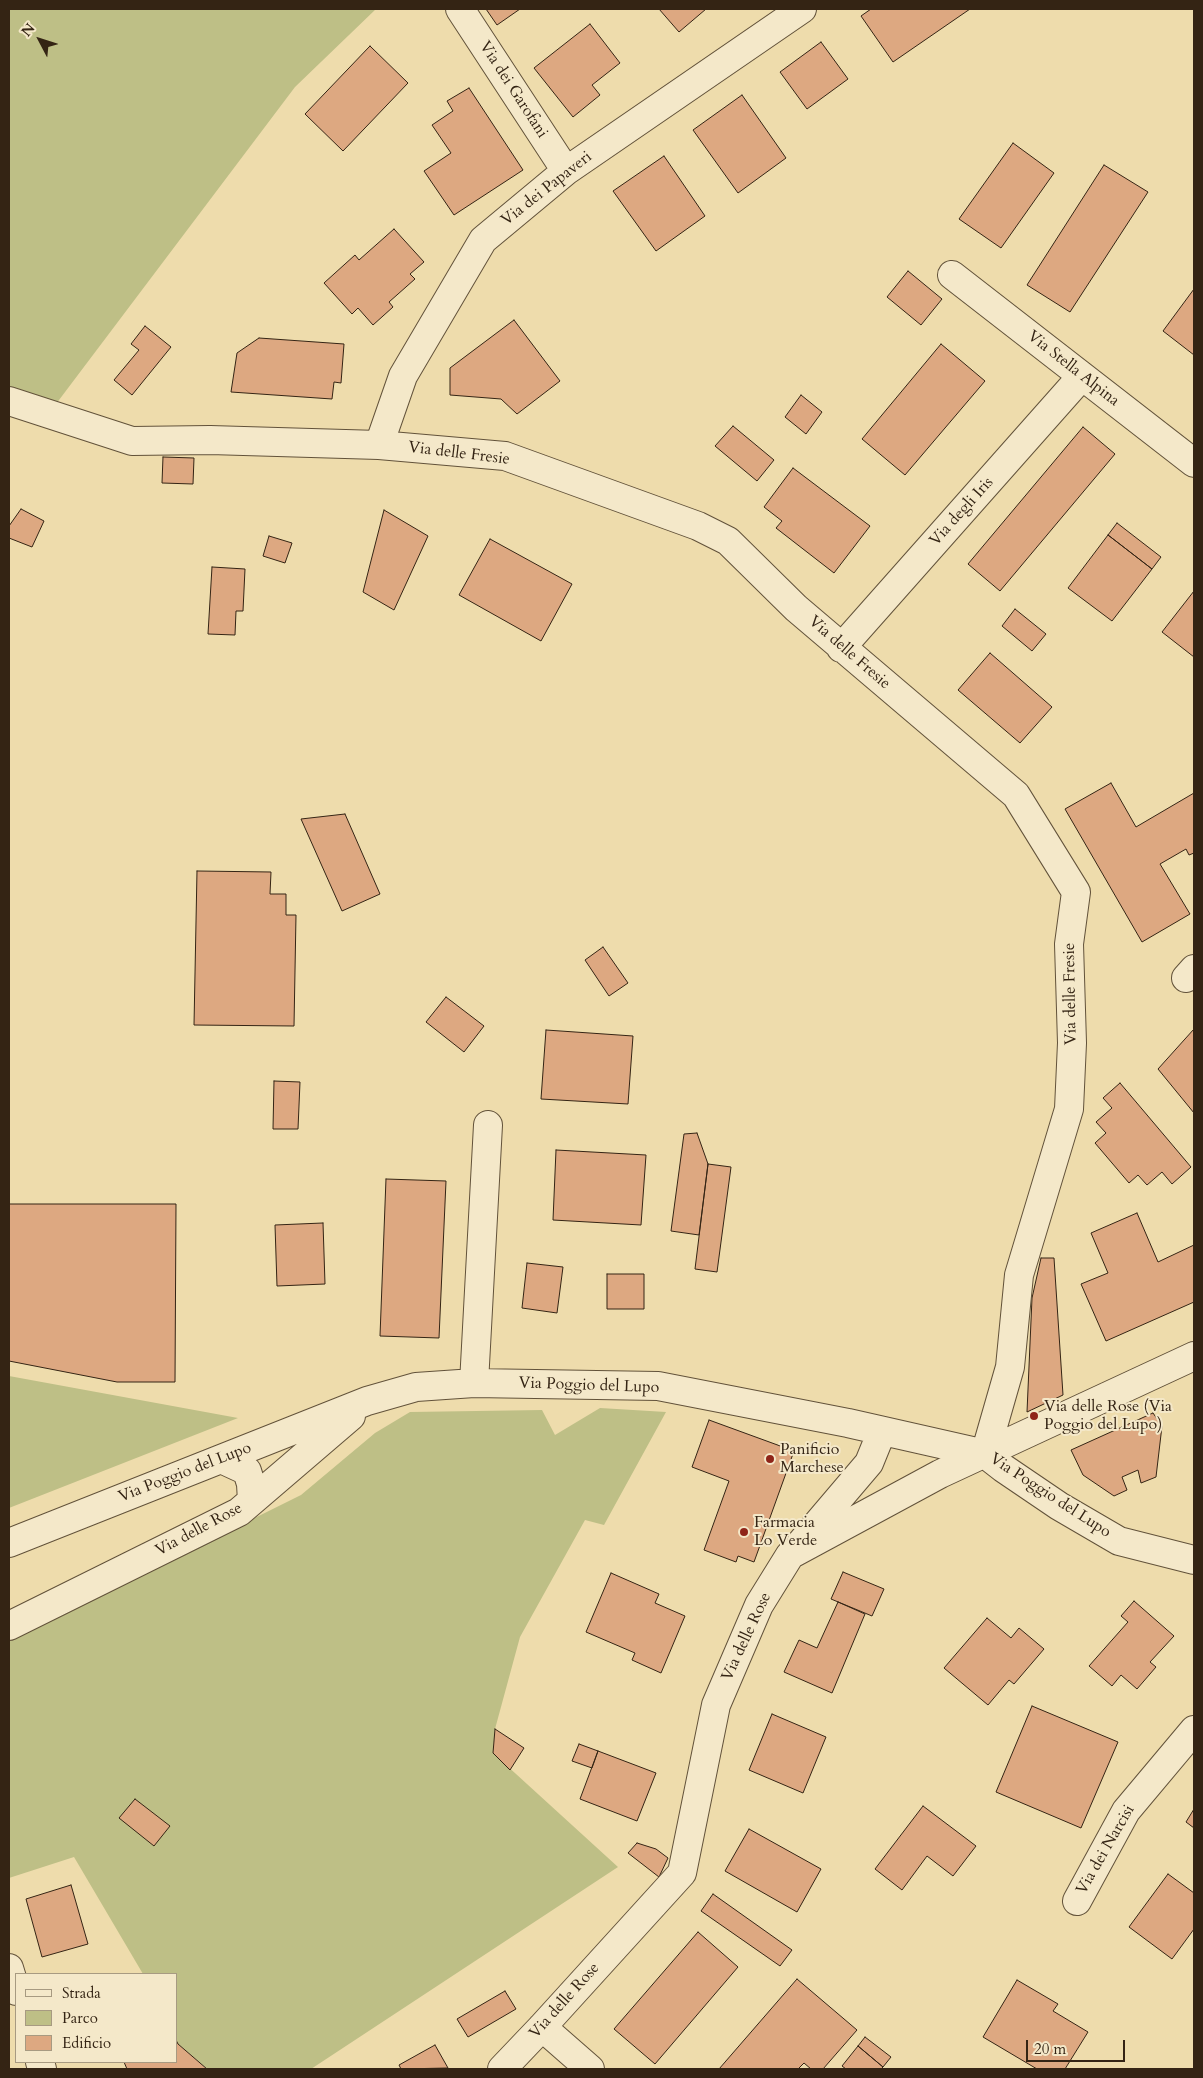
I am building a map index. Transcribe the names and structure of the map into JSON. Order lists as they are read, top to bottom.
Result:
{
  "streets": {
    "street": [
      "Via dei Garofani",
      "Via dei Papaveri",
      "Via Stella Alpina",
      "Via delle Fresie",
      "Via degli Iris",
      "Via Poggio del Lupo",
      "Via delle Rose",
      "Via dei Narcisi"
    ]
  },
  "crossings": [
    ["Via dei Garofani", "Via dei Papaveri"],
    ["Via dei Papaveri", "Via delle Fresie"],
    ["Via Stella Alpina", "Via degli Iris"],
    ["Via delle Fresie", "Via degli Iris"],
    ["Via delle Fresie", "Via Poggio del Lupo"],
    ["Via delle Fresie", "Via delle Rose"],
    ["Via Poggio del Lupo", "Via delle Rose"]
  ],
  "places": ["Via delle Rose (Via Poggio del Lupo)", "Panificio Marchese", "Farmacia Lo Verde"],
  "legend": ["Strada", "Parco", "Edificio"],
  "scale_bar": "20 m",
  "north": "top left"
}
